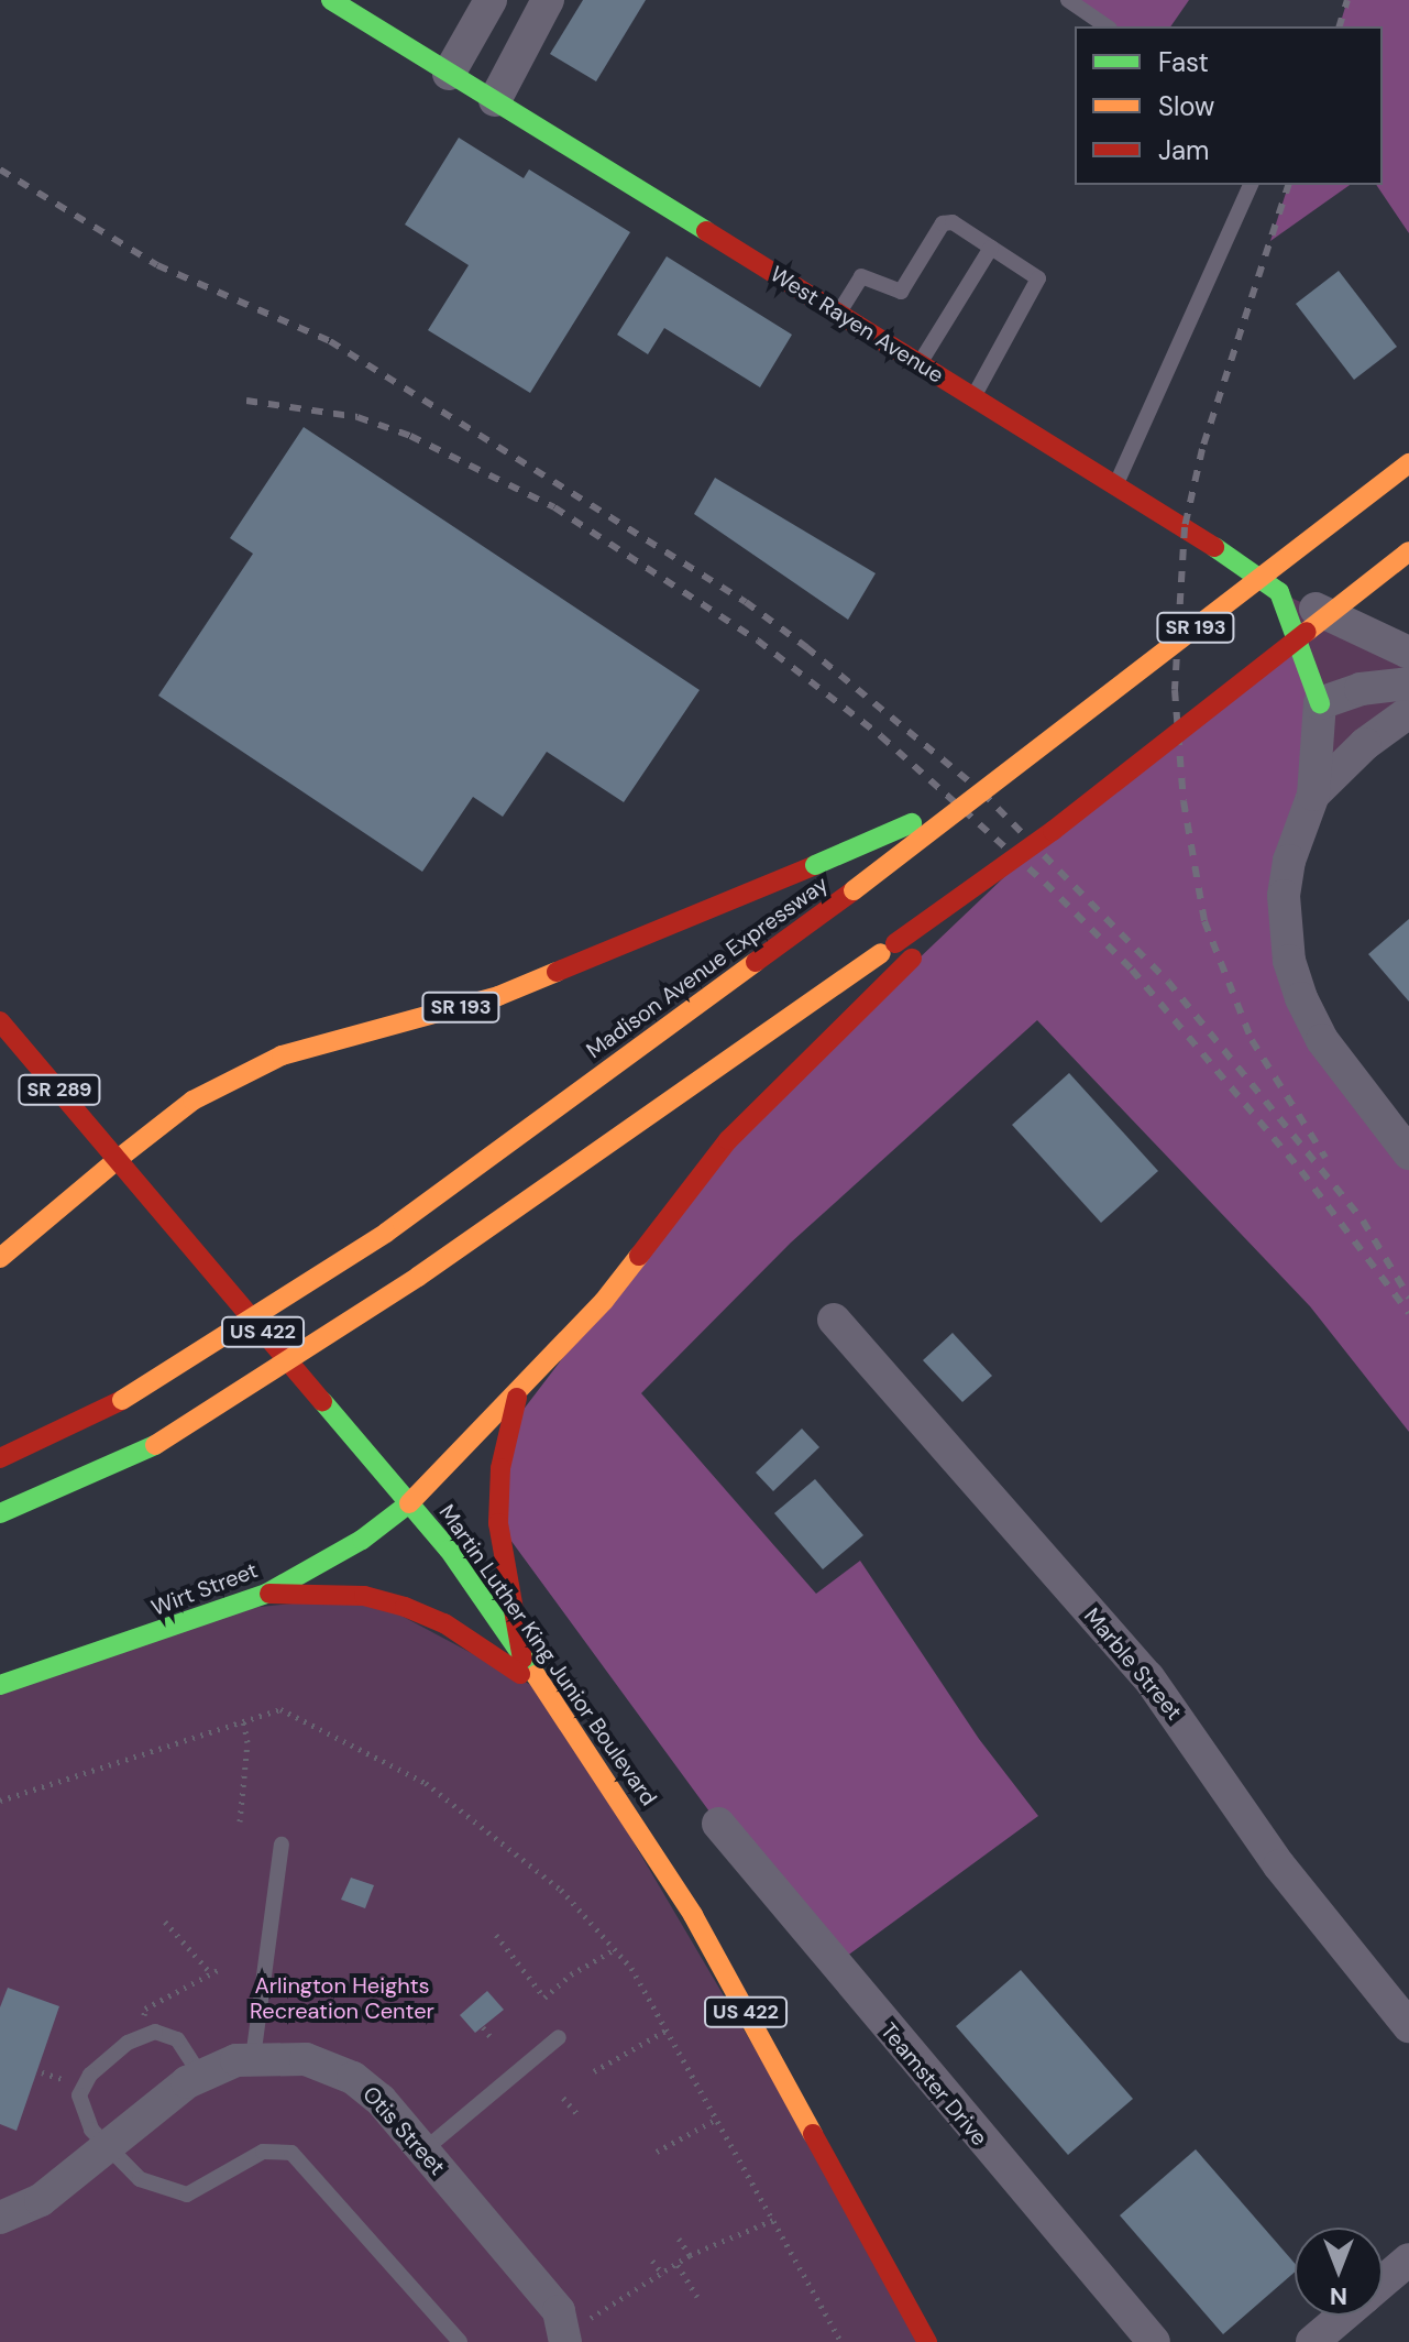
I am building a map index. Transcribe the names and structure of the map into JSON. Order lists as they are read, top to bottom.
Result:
{
  "streets": {
    "main road": [
      "West Rayen Avenue",
      "SR 193",
      "Madison Avenue Expressway",
      "SR 289",
      "US 422",
      "Wirt Street",
      "Martin Luther King Junior Boulevard"
    ],
    "street": ["Marble Street", "Teamster Drive", "Otis Street"]
  },
  "crossings": [
    ["SR 193", "Madison Avenue Expressway"],
    ["SR 193", "Martin Luther King Junior Boulevard"],
    ["US 422", "Wirt Street"],
    ["US 422", "Martin Luther King Junior Boulevard"],
    ["Wirt Street", "Martin Luther King Junior Boulevard"]
  ],
  "parks": ["Arlington Heights Recreation Center"],
  "legend": ["Fast", "Slow", "Jam"],
  "north": "bottom"
}
